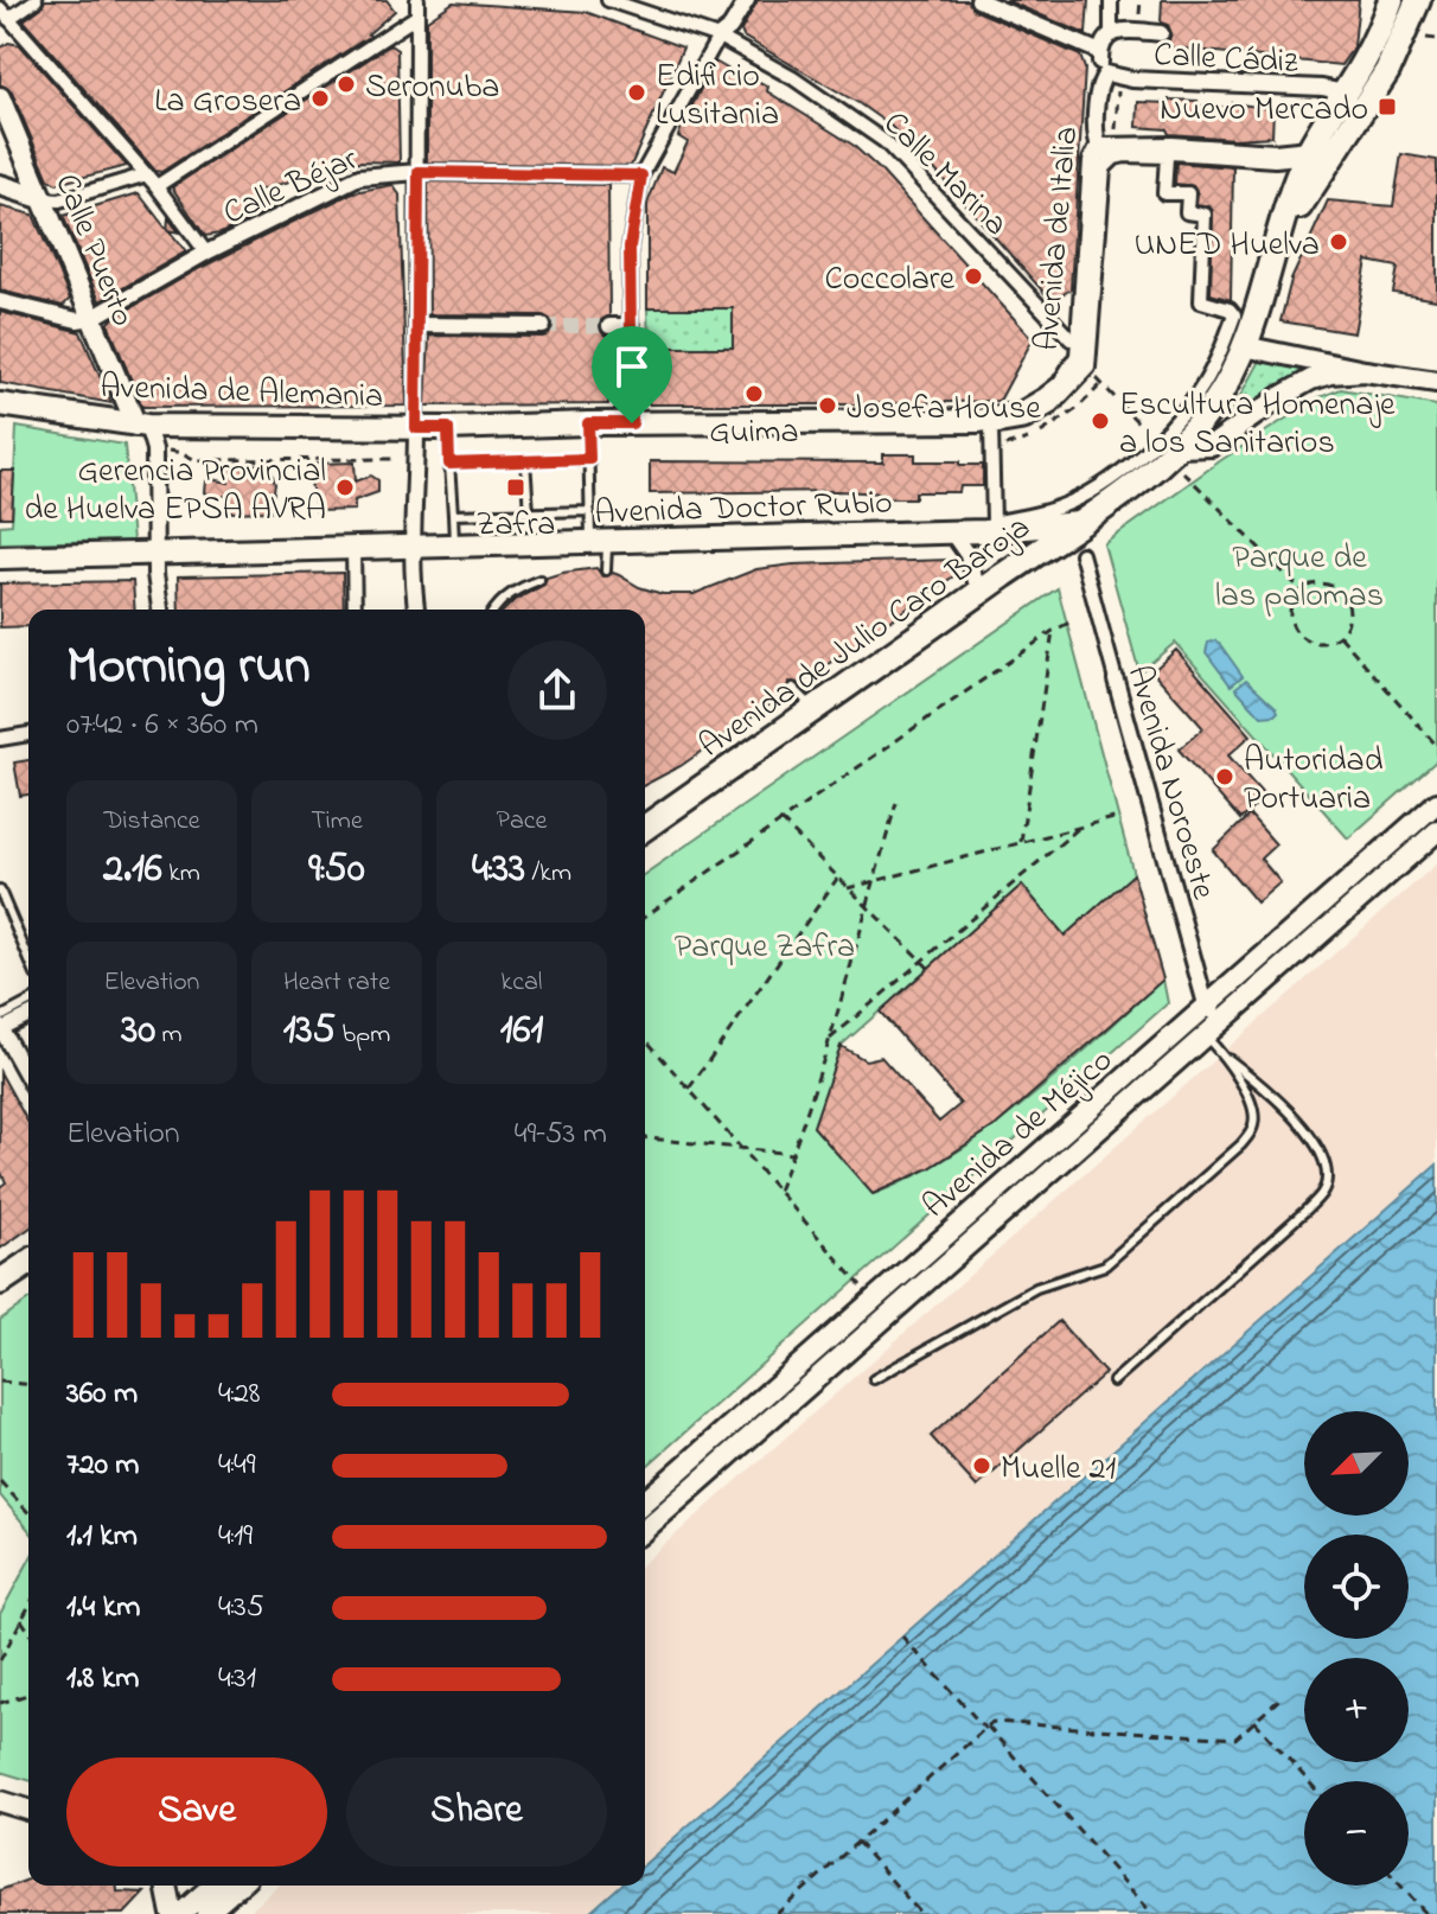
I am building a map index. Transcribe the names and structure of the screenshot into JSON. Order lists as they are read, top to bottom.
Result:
{
  "streets": {
    "main road": [
      "Avenida de Italia",
      "Avenida de Alemania",
      "Avenida Doctor Rubio",
      "Avenida de Julio Caro Baroja"
    ],
    "street": [
      "Calle Cádiz",
      "Calle Marina",
      "Calle Béjar",
      "Calle Puerto",
      "Avenida Noroeste",
      "Avenida de Méjico"
    ]
  },
  "crossings": [
    ["Calle Cádiz", "Avenida de Italia"],
    ["Calle Béjar", "Calle Puerto"],
    ["Avenida de Italia", "Avenida de Alemania"],
    ["Calle Puerto", "Avenida de Alemania"],
    ["Avenida Doctor Rubio", "Avenida de Julio Caro Baroja"],
    ["Avenida Noroeste", "Avenida de Méjico"]
  ],
  "parks": ["Parque de las palomas", "Parque Zafra"],
  "places": {
    "other": [
      "Seronuba",
      "Edificio Lusitania",
      "La Grosera",
      "UNED Huelva",
      "Coccolare",
      "Guima",
      "Josefa House",
      "Escultura Homenaje a los Sanitarios",
      "Gerencia Provincial de Huelva EPSA AVRA",
      "Autoridad Portuaria",
      "Muelle 21"
    ],
    "transit": ["Nuevo Mercado", "Zafra"]
  },
  "north": "bottom left",
  "page": {
    "heading": ["Morning run", "07:42 · 6 × 360 m"],
    "stats": [
      ["Distance", "2.16 km"],
      ["Time", "9:50"],
      ["Pace", "4:33 /km"],
      ["Elevation", "30 m"],
      ["Heart rate", "135 bpm"],
      ["kcal", "161"]
    ],
    "chart": ["Elevation", "49–53 m"],
    "list": [
      {
        "name": "360 m",
        "note": "4:28"
      },
      {
        "name": "720 m",
        "note": "4:49"
      },
      {
        "name": "1.1 km",
        "note": "4:19"
      },
      {
        "name": "1.4 km",
        "note": "4:35"
      },
      {
        "name": "1.8 km",
        "note": "4:31"
      }
    ],
    "map_buttons": ["+", "−"],
    "buttons": ["Save", "Share"]
  }
}
